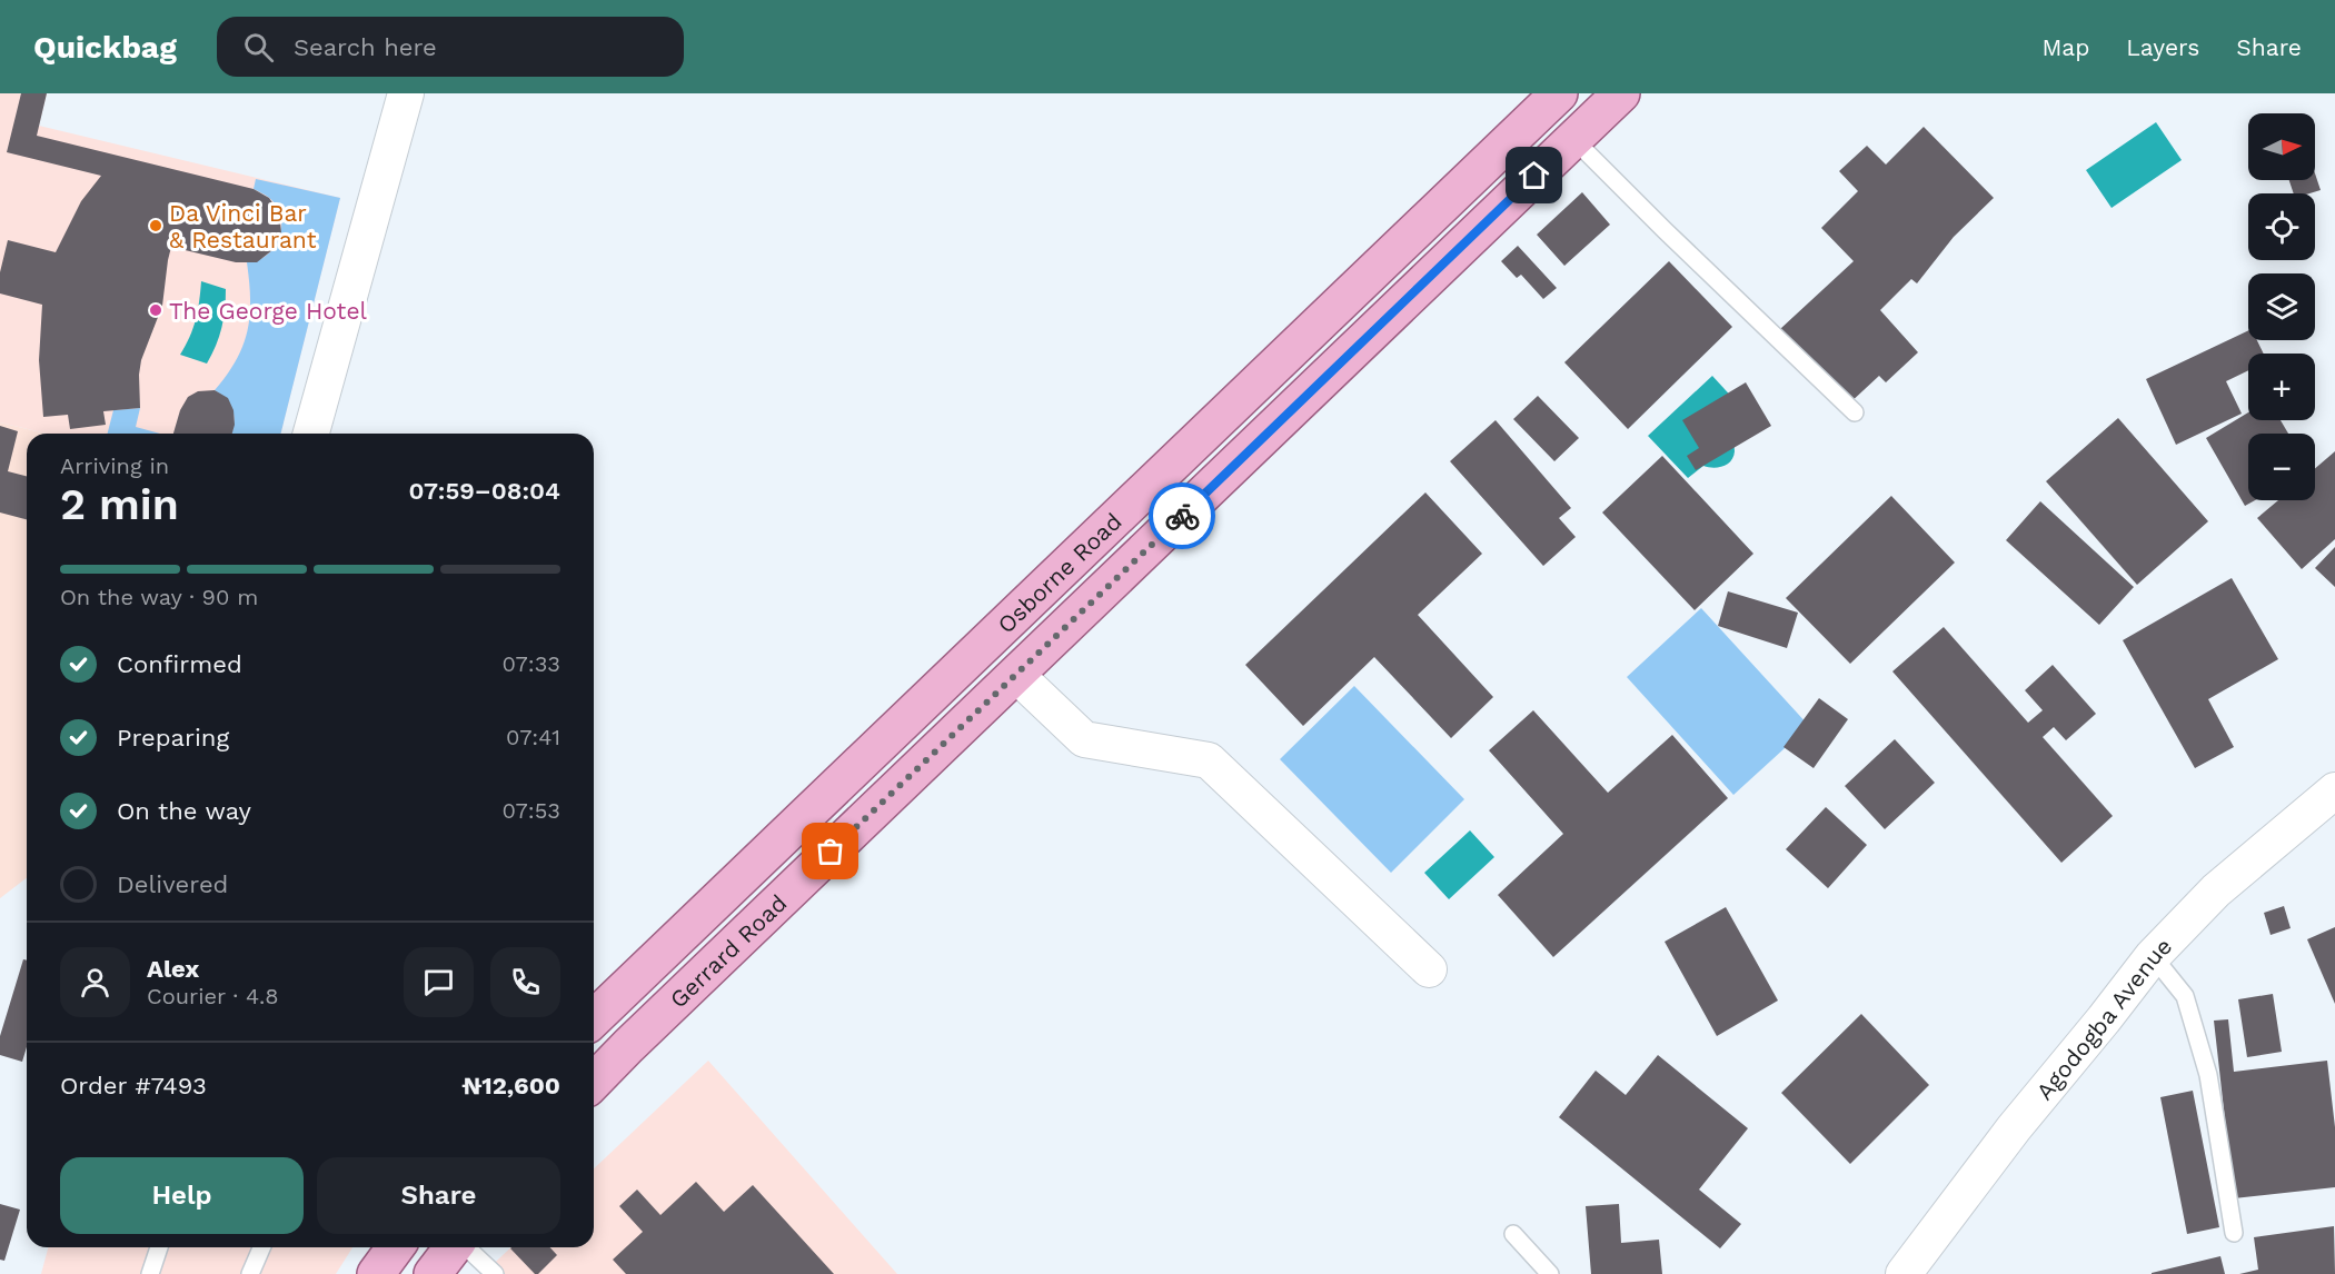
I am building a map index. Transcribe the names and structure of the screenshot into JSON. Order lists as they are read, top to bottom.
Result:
{
  "streets": {
    "main road": ["Osborne Road", "Gerrard Road"],
    "street": ["Agodogba Avenue"]
  },
  "places": ["Da Vinci Bar & Restaurant", "The George Hotel"],
  "north": "right",
  "page": {
    "header": "Quickbag",
    "search": "Search here",
    "nav": ["Map", "Layers", "Share"],
    "map_buttons": ["+", "−"],
    "heading": ["2 min", "Arriving in", "07:59–08:04"],
    "panel": [
      "Alex",
      "Courier · 4.8",
      "Order #7493",
      "₦12,600"
    ],
    "bar": "On the way · 90 m",
    "list": [
      ["Confirmed", "07:33"],
      ["Preparing", "07:41"],
      ["On the way", "07:53"],
      "Delivered"
    ],
    "buttons": ["Help", "Share"]
  }
}
